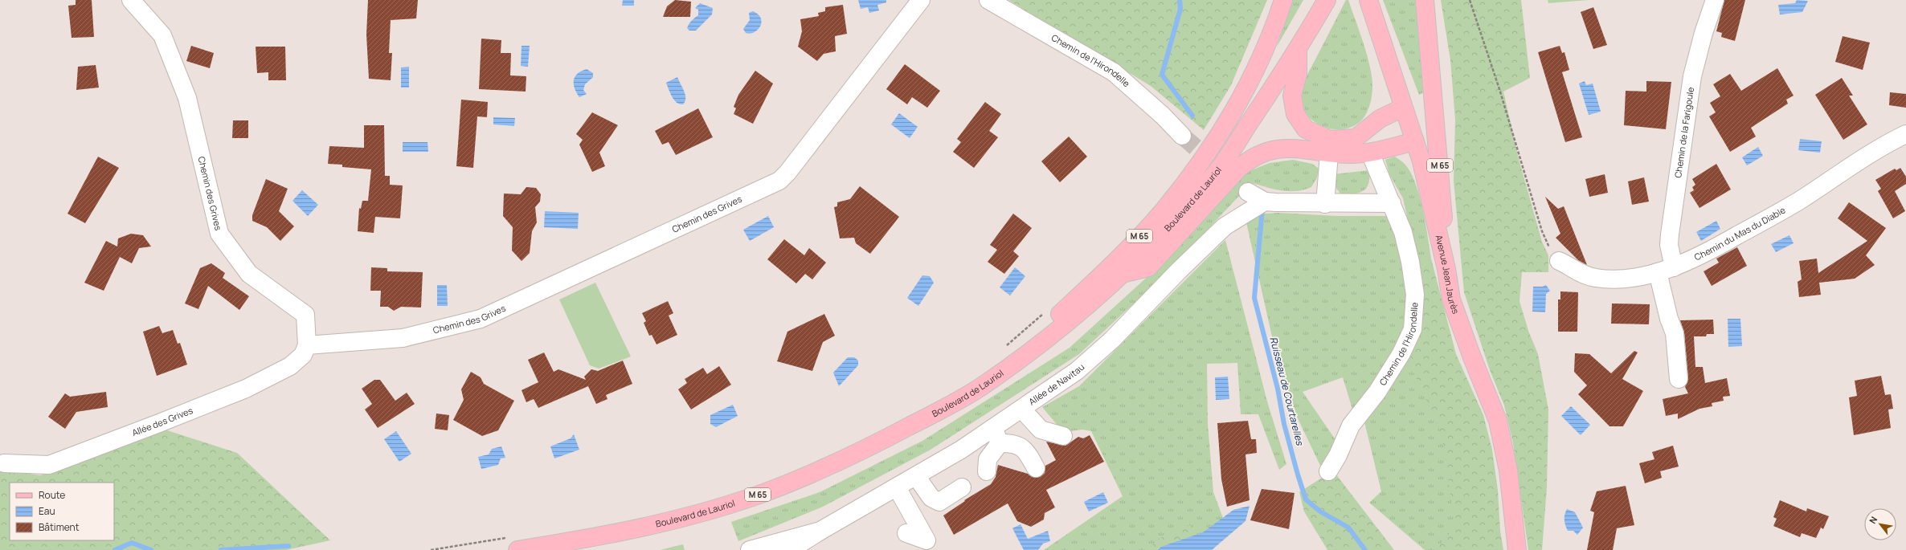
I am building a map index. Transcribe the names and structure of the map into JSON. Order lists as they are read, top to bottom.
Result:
{
  "streets": {
    "main road": ["M 65", "Boulevard de Lauriol", "Avenue Jean Jaurès"],
    "street": [
      "Chemin de l'Hirondelle",
      "Chemin de la Farigoule",
      "Chemin des Grives",
      "Chemin du Mas du Diable",
      "Allée de Navitau",
      "Allée des Grives"
    ]
  },
  "crossings": [
    ["Chemin de l'Hirondelle", "M 65"],
    ["Chemin de la Farigoule", "Chemin du Mas du Diable"],
    ["M 65", "Boulevard de Lauriol"],
    ["M 65", "Avenue Jean Jaurès"],
    ["Chemin des Grives", "Allée des Grives"]
  ],
  "water": ["Ruisseau de Courtarelles"],
  "legend": ["Route", "Eau", "Bâtiment"],
  "north": "top left"
}
